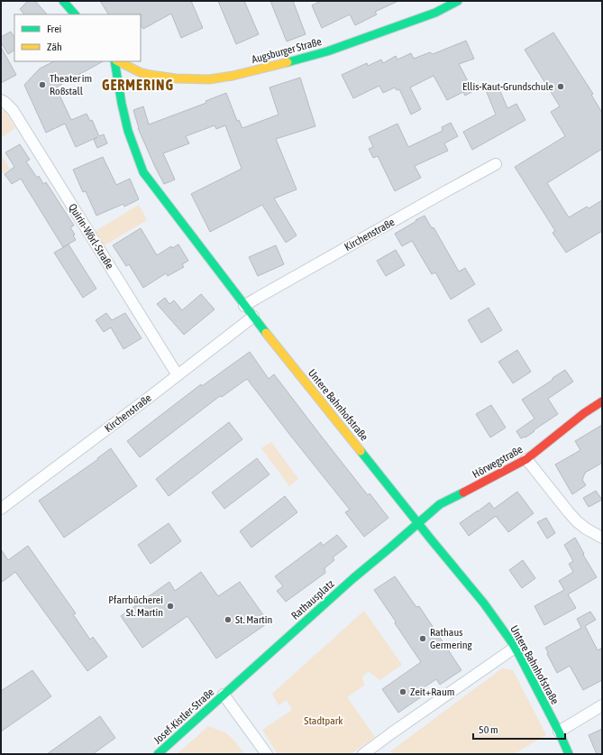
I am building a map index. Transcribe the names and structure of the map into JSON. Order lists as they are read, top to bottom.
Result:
{
  "streets": {
    "street": [
      "Augsburger Straße",
      "Kirchenstraße",
      "Quirin-Wörl-Straße",
      "Untere Bahnhofstraße",
      "Hörwegstraße",
      "Rathausplatz",
      "Josef-Kistler-Straße"
    ]
  },
  "crossings": [
    ["Kirchenstraße", "Quirin-Wörl-Straße"],
    ["Kirchenstraße", "Untere Bahnhofstraße"],
    ["Untere Bahnhofstraße", "Hörwegstraße"],
    ["Untere Bahnhofstraße", "Rathausplatz"],
    ["Hörwegstraße", "Rathausplatz"],
    ["Rathausplatz", "Josef-Kistler-Straße"]
  ],
  "districts": ["GERMERING"],
  "parks": ["Stadtpark"],
  "places": [
    "Theater im Roßstall",
    "Ellis-Kaut-Grundschule",
    "Pfarrbücherei St. Martin",
    "St. Martin",
    "Rathaus Germering",
    "Zeit+Raum"
  ],
  "legend": ["Frei", "Zäh"],
  "scale_bar": "50 m"
}
